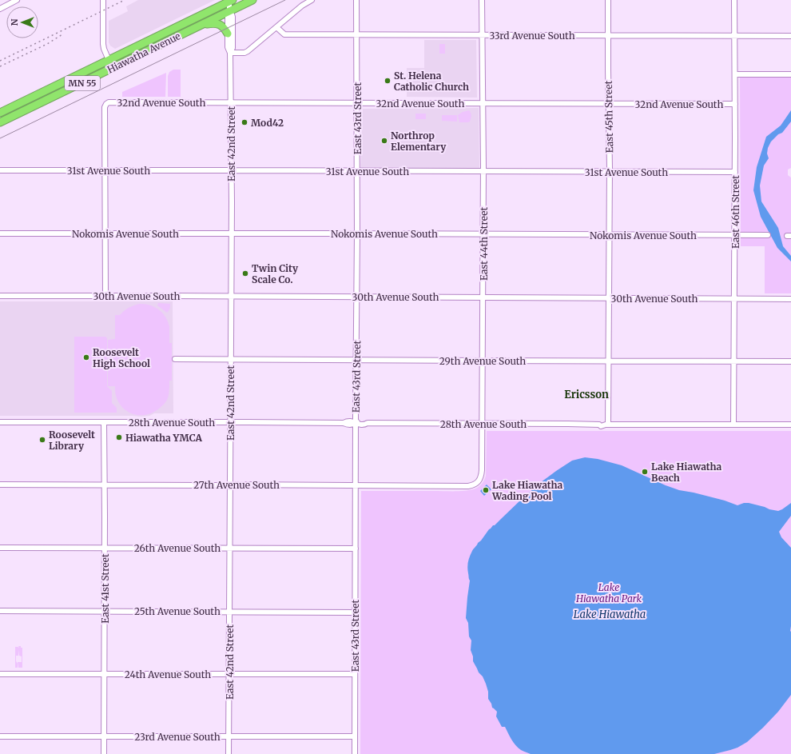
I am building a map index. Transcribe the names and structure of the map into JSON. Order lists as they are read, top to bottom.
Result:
{
  "streets": {
    "highway": ["Hiawatha Avenue", "MN 55"],
    "street": [
      "33rd Avenue South",
      "32nd Avenue South",
      "East 45th Street",
      "East 43rd Street",
      "East 42nd Street",
      "31st Avenue South",
      "East 46th Street",
      "Nokomis Avenue South",
      "East 44th Street",
      "30th Avenue South",
      "29th Avenue South",
      "28th Avenue South",
      "27th Avenue South",
      "26th Avenue South",
      "East 41st Street",
      "25th Avenue South",
      "24th Avenue South",
      "23rd Avenue South"
    ]
  },
  "crossings": [
    ["33rd Avenue South", "East 45th Street"],
    ["33rd Avenue South", "East 43rd Street"],
    ["33rd Avenue South", "East 46th Street"],
    ["33rd Avenue South", "East 44th Street"],
    ["Hiawatha Avenue", "East 42nd Street"],
    ["32nd Avenue South", "East 45th Street"],
    ["32nd Avenue South", "East 43rd Street"],
    ["32nd Avenue South", "East 42nd Street"],
    ["32nd Avenue South", "31st Avenue South"],
    ["32nd Avenue South", "East 46th Street"],
    ["32nd Avenue South", "East 44th Street"],
    ["East 45th Street", "31st Avenue South"],
    ["East 45th Street", "Nokomis Avenue South"],
    ["East 45th Street", "30th Avenue South"],
    ["East 45th Street", "29th Avenue South"],
    ["East 45th Street", "28th Avenue South"],
    ["East 43rd Street", "31st Avenue South"],
    ["East 43rd Street", "Nokomis Avenue South"],
    ["East 43rd Street", "30th Avenue South"],
    ["East 43rd Street", "29th Avenue South"],
    ["East 43rd Street", "28th Avenue South"],
    ["East 43rd Street", "27th Avenue South"],
    ["East 43rd Street", "26th Avenue South"],
    ["East 43rd Street", "25th Avenue South"],
    ["East 43rd Street", "24th Avenue South"],
    ["East 43rd Street", "23rd Avenue South"],
    ["East 42nd Street", "31st Avenue South"],
    ["East 42nd Street", "Nokomis Avenue South"],
    ["East 42nd Street", "30th Avenue South"],
    ["East 42nd Street", "29th Avenue South"],
    ["East 42nd Street", "28th Avenue South"],
    ["East 42nd Street", "27th Avenue South"],
    ["East 42nd Street", "26th Avenue South"],
    ["East 42nd Street", "25th Avenue South"],
    ["East 42nd Street", "24th Avenue South"],
    ["East 42nd Street", "23rd Avenue South"],
    ["31st Avenue South", "East 46th Street"],
    ["31st Avenue South", "East 44th Street"],
    ["East 46th Street", "Nokomis Avenue South"],
    ["East 46th Street", "30th Avenue South"],
    ["East 46th Street", "29th Avenue South"],
    ["East 46th Street", "28th Avenue South"],
    ["Nokomis Avenue South", "East 44th Street"],
    ["East 44th Street", "30th Avenue South"],
    ["East 44th Street", "29th Avenue South"],
    ["East 44th Street", "28th Avenue South"],
    ["East 44th Street", "27th Avenue South"],
    ["28th Avenue South", "East 41st Street"],
    ["27th Avenue South", "East 41st Street"],
    ["26th Avenue South", "East 41st Street"],
    ["East 41st Street", "25th Avenue South"],
    ["East 41st Street", "24th Avenue South"],
    ["East 41st Street", "23rd Avenue South"]
  ],
  "districts": ["Ericsson"],
  "water": ["Lake Hiawatha"],
  "parks": ["Lake Hiawatha Park"],
  "places": [
    "St. Helena Catholic Church",
    "Mod42",
    "Northrop Elementary",
    "Twin City Scale Co.",
    "Roosevelt High School",
    "Hiawatha YMCA",
    "Roosevelt Library",
    "Lake Hiawatha Beach",
    "Lake Hiawatha Wading Pool"
  ],
  "north": "left"
}
